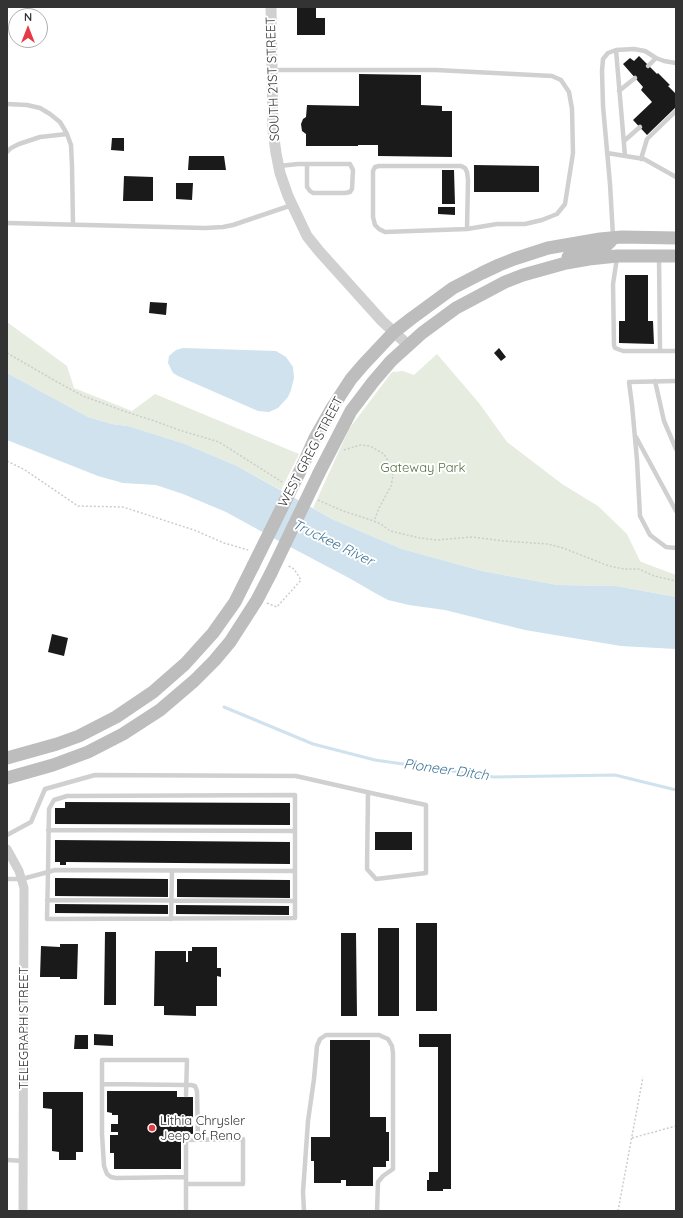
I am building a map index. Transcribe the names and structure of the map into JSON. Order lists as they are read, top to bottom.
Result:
{
  "streets": {
    "main road": ["WEST GREG STREET"],
    "street": ["SOUTH 21ST STREET", "TELEGRAPH STREET"]
  },
  "crossings": [
    ["SOUTH 21ST STREET", "WEST GREG STREET"]
  ],
  "water": ["Truckee River", "Pioneer Ditch"],
  "parks": ["Gateway Park"],
  "places": ["Lithia Chrysler Jeep of Reno"],
  "north": "top"
}
